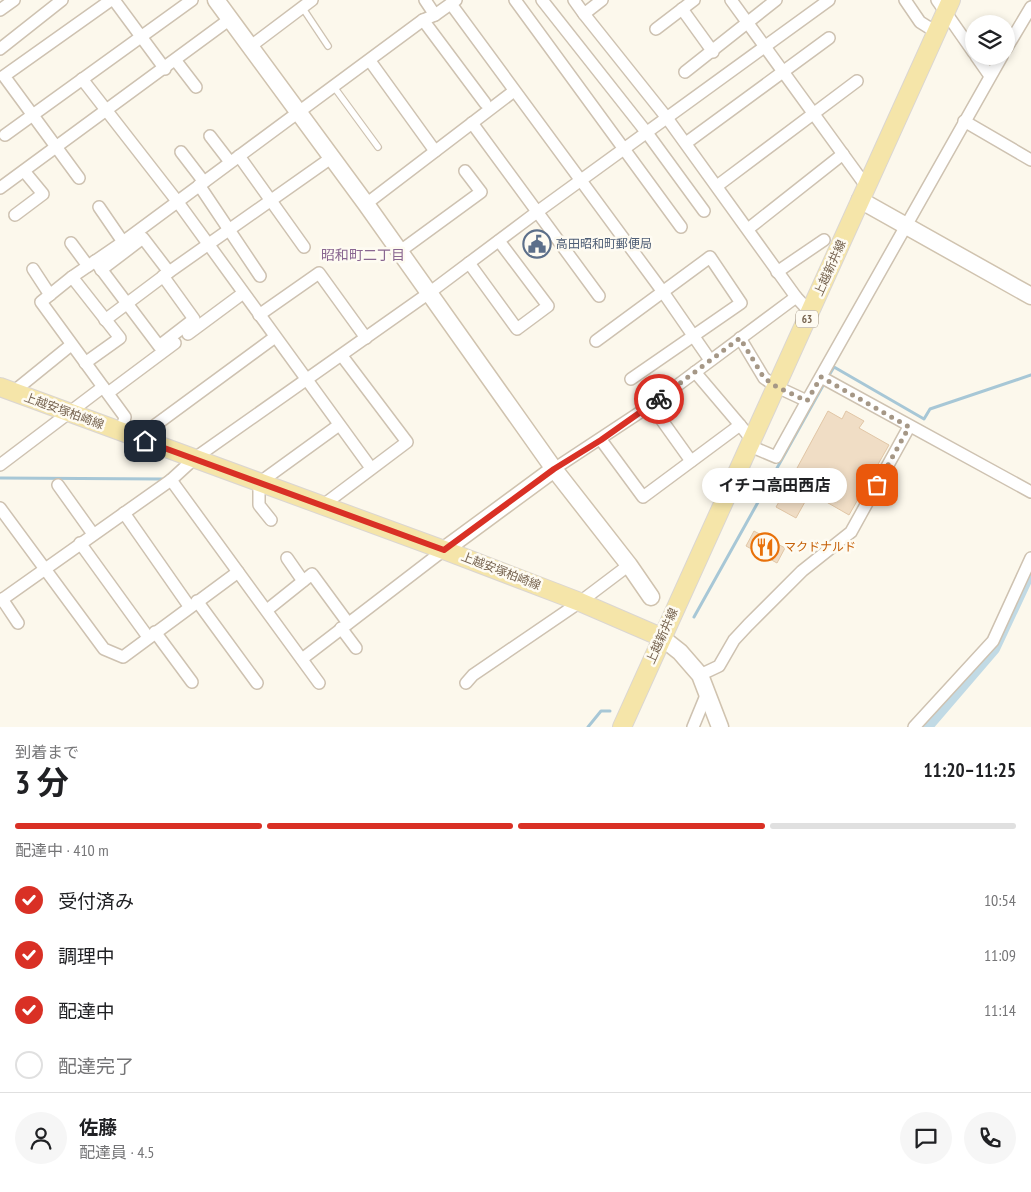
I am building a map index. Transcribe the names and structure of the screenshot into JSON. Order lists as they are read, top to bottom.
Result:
{
  "streets": {
    "main road": ["上越新井線", "63", "上越安塚柏崎線"]
  },
  "crossings": [
    ["上越新井線", "上越安塚柏崎線"]
  ],
  "districts": ["昭和町二丁目"],
  "places": {
    "public building": ["高田昭和町郵便局"],
    "other": ["イチコ高田西店"],
    "restaurant": ["マクドナルド"]
  },
  "page": {
    "bubble": "イチコ高田西店",
    "heading": ["3 分", "到着まで", "11:20–11:25"],
    "panel": ["佐藤", "配達員 · 4.5"],
    "bar": "配達中 · 410 m",
    "list": [
      ["受付済み", "10:54"],
      ["調理中", "11:09"],
      ["配達中", "11:14"],
      "配達完了"
    ]
  }
}
